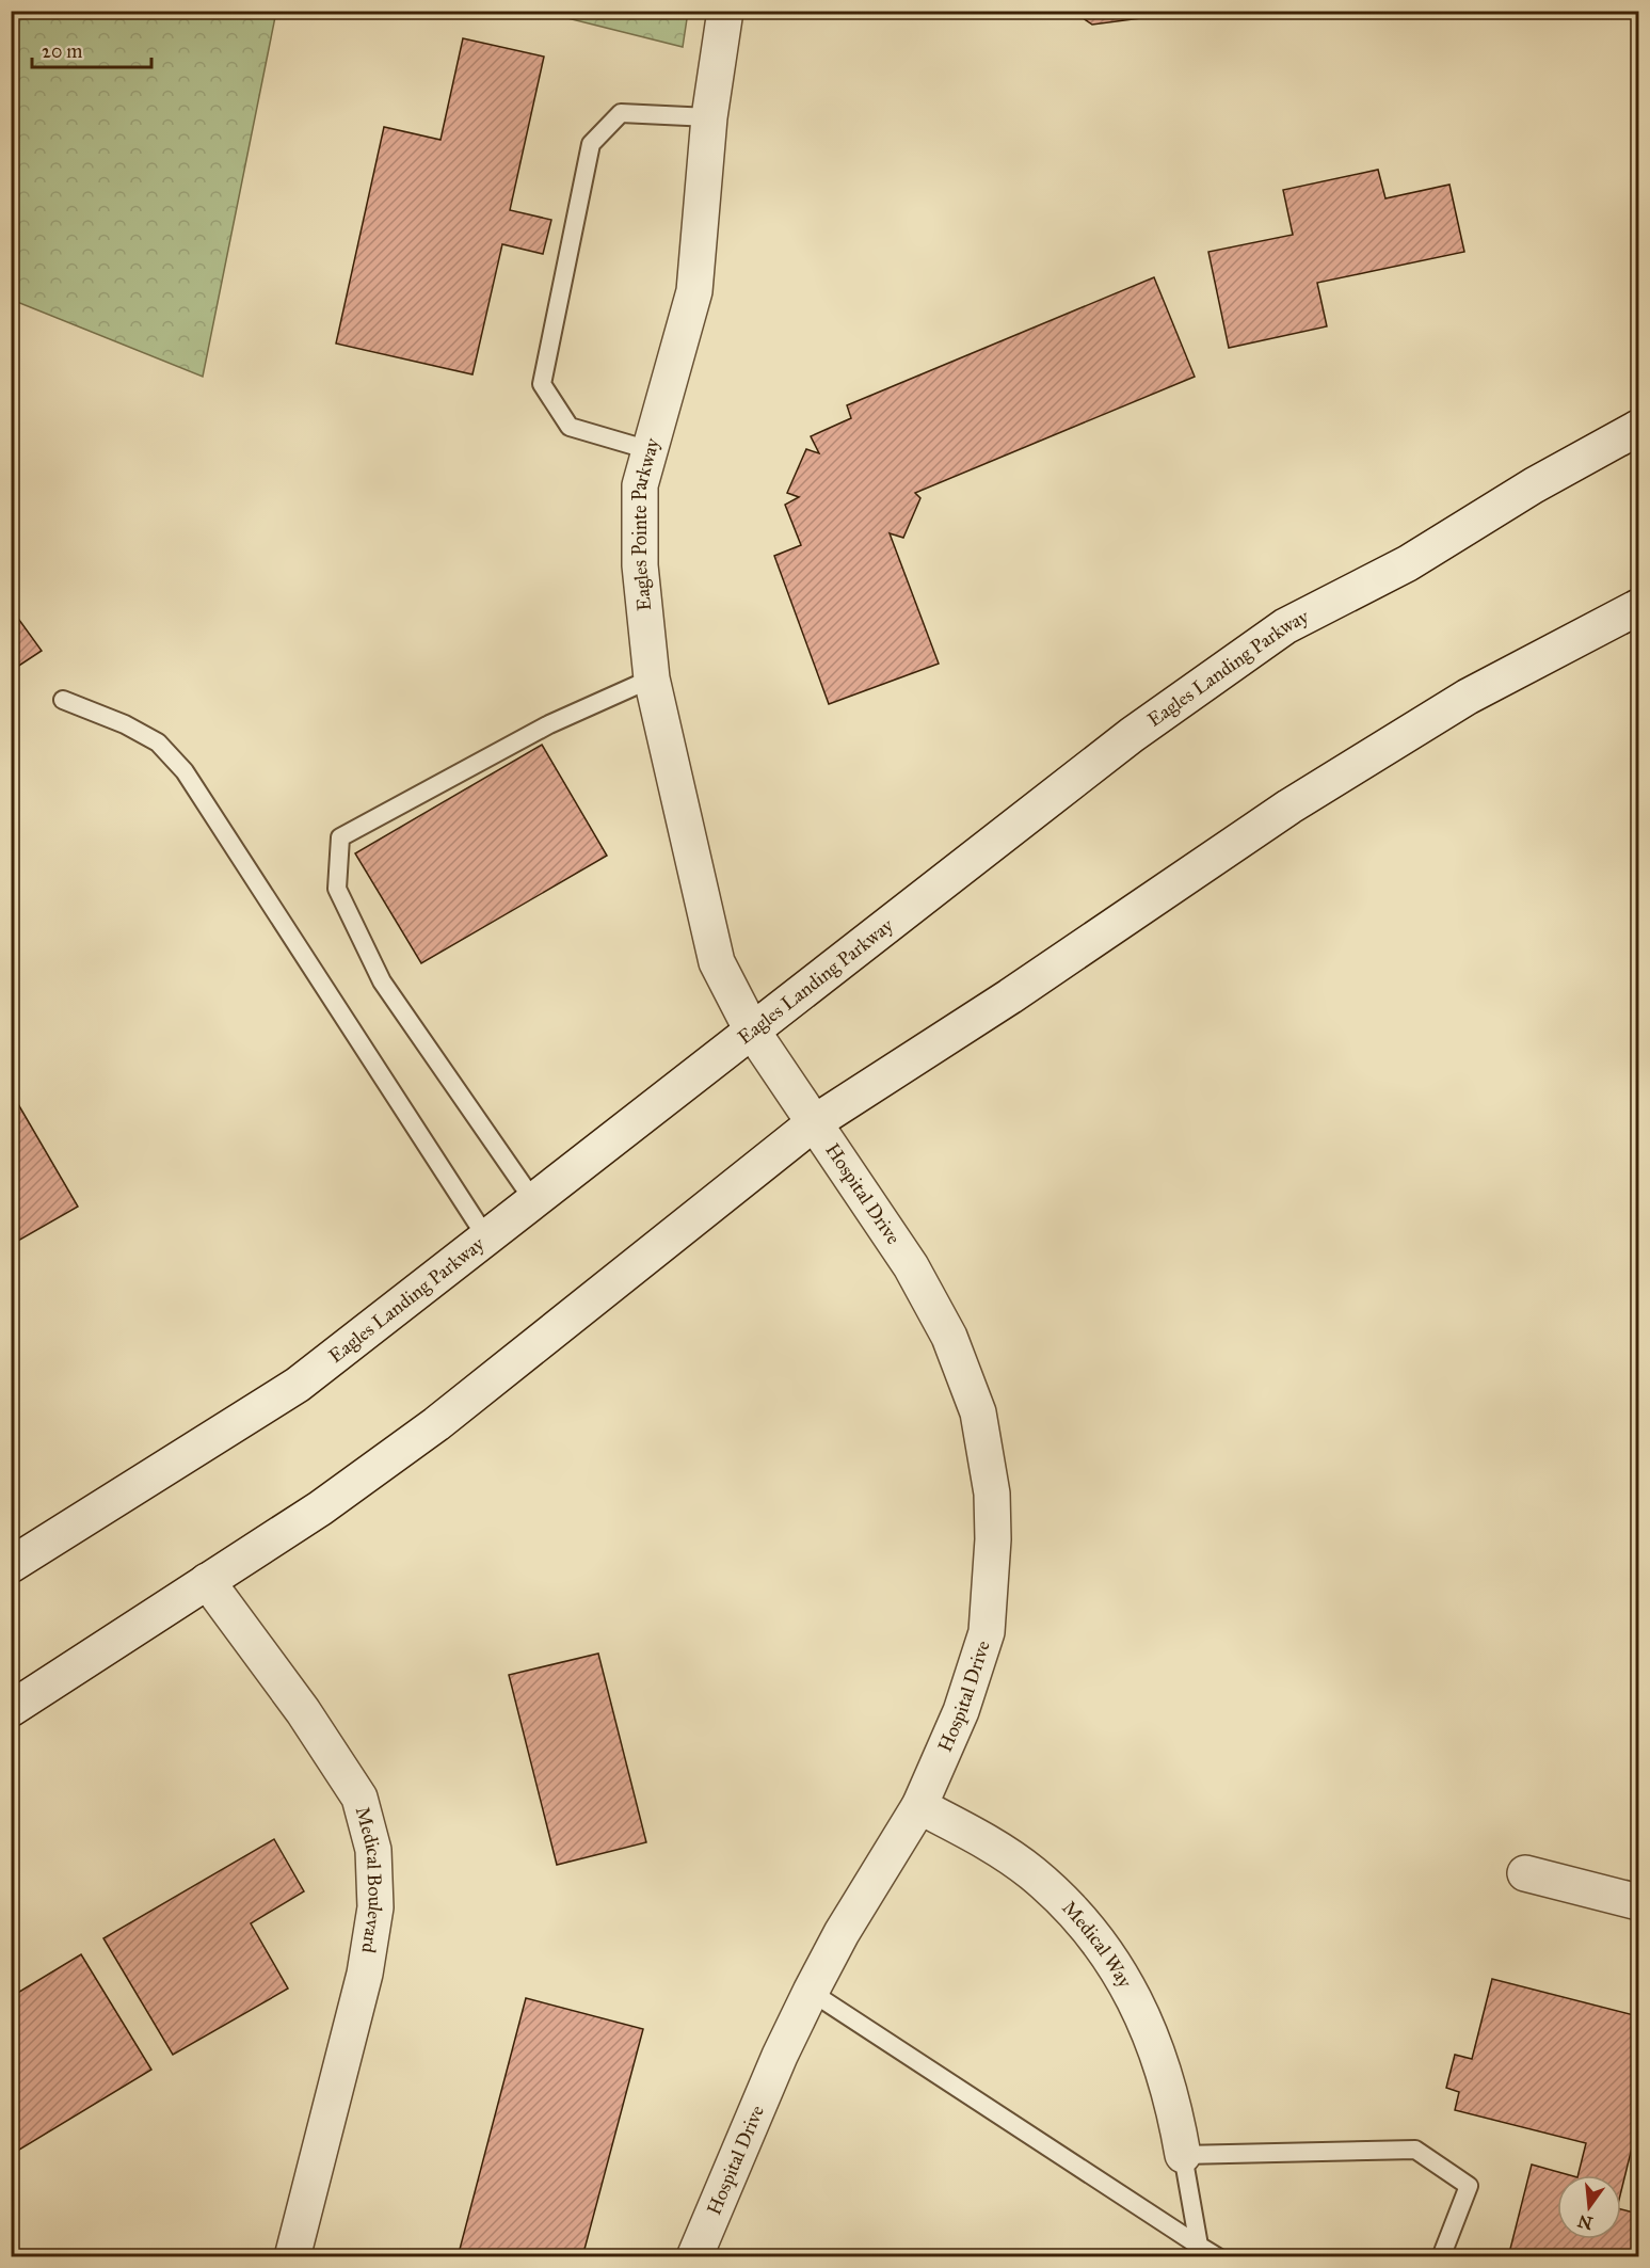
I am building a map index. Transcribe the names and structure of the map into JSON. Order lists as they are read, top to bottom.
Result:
{
  "streets": {
    "main road": [
      "Eagles Pointe Parkway",
      "Eagles Landing Parkway",
      "Hospital Drive",
      "Medical Boulevard",
      "Medical Way"
    ]
  },
  "crossings": [
    ["Eagles Pointe Parkway", "Eagles Landing Parkway"],
    ["Eagles Pointe Parkway", "Hospital Drive"],
    ["Eagles Landing Parkway", "Hospital Drive"],
    ["Hospital Drive", "Medical Way"]
  ],
  "scale_bar": "20 m",
  "north": "bottom"
}
